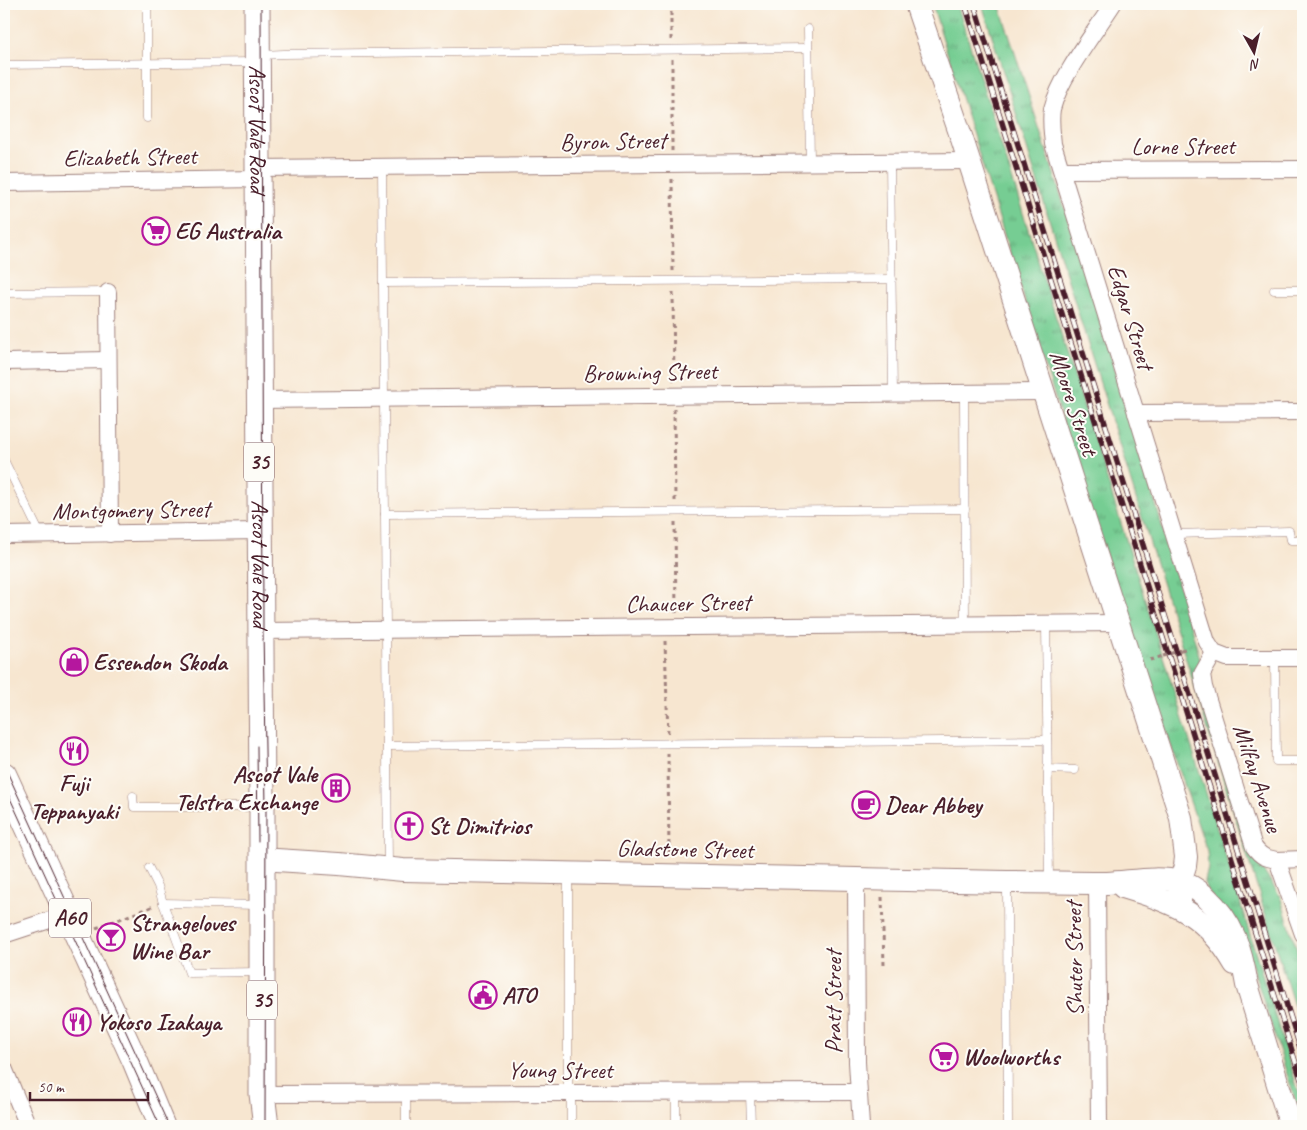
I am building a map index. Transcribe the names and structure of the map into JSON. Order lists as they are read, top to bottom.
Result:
{
  "streets": {
    "main road": ["Ascot Vale Road", "35", "A60"],
    "street": [
      "Byron Street",
      "Lorne Street",
      "Elizabeth Street",
      "Edgar Street",
      "Browning Street",
      "Moore Street",
      "Montgomery Street",
      "Chaucer Street",
      "Milfay Avenue",
      "Gladstone Street",
      "Shuter Street",
      "Pratt Street",
      "Young Street"
    ]
  },
  "crossings": [
    ["Ascot Vale Road", "Byron Street"],
    ["Ascot Vale Road", "Elizabeth Street"],
    ["Ascot Vale Road", "Browning Street"],
    ["Ascot Vale Road", "Montgomery Street"],
    ["Ascot Vale Road", "Chaucer Street"],
    ["Ascot Vale Road", "Gladstone Street"],
    ["Ascot Vale Road", "Young Street"],
    ["Byron Street", "Elizabeth Street"],
    ["Byron Street", "Moore Street"],
    ["Lorne Street", "Edgar Street"],
    ["Edgar Street", "Milfay Avenue"],
    ["Browning Street", "Moore Street"],
    ["Moore Street", "Chaucer Street"],
    ["Moore Street", "Gladstone Street"],
    ["Gladstone Street", "Shuter Street"],
    ["Gladstone Street", "Pratt Street"],
    ["Pratt Street", "Young Street"]
  ],
  "places": {
    "supermarket": ["EG Australia", "Woolworths"],
    "shop": ["Essendon Skoda"],
    "restaurant": ["Fuji Teppanyaki", "Yokoso Izakaya"],
    "building": ["Ascot Vale Telstra Exchange"],
    "cafe": ["Dear Abbey"],
    "church": ["St Dimitrios"],
    "bar": ["Strangeloves Wine Bar"],
    "public building": ["ATO"]
  },
  "scale_bar": "50 m",
  "north": "bottom"
}
